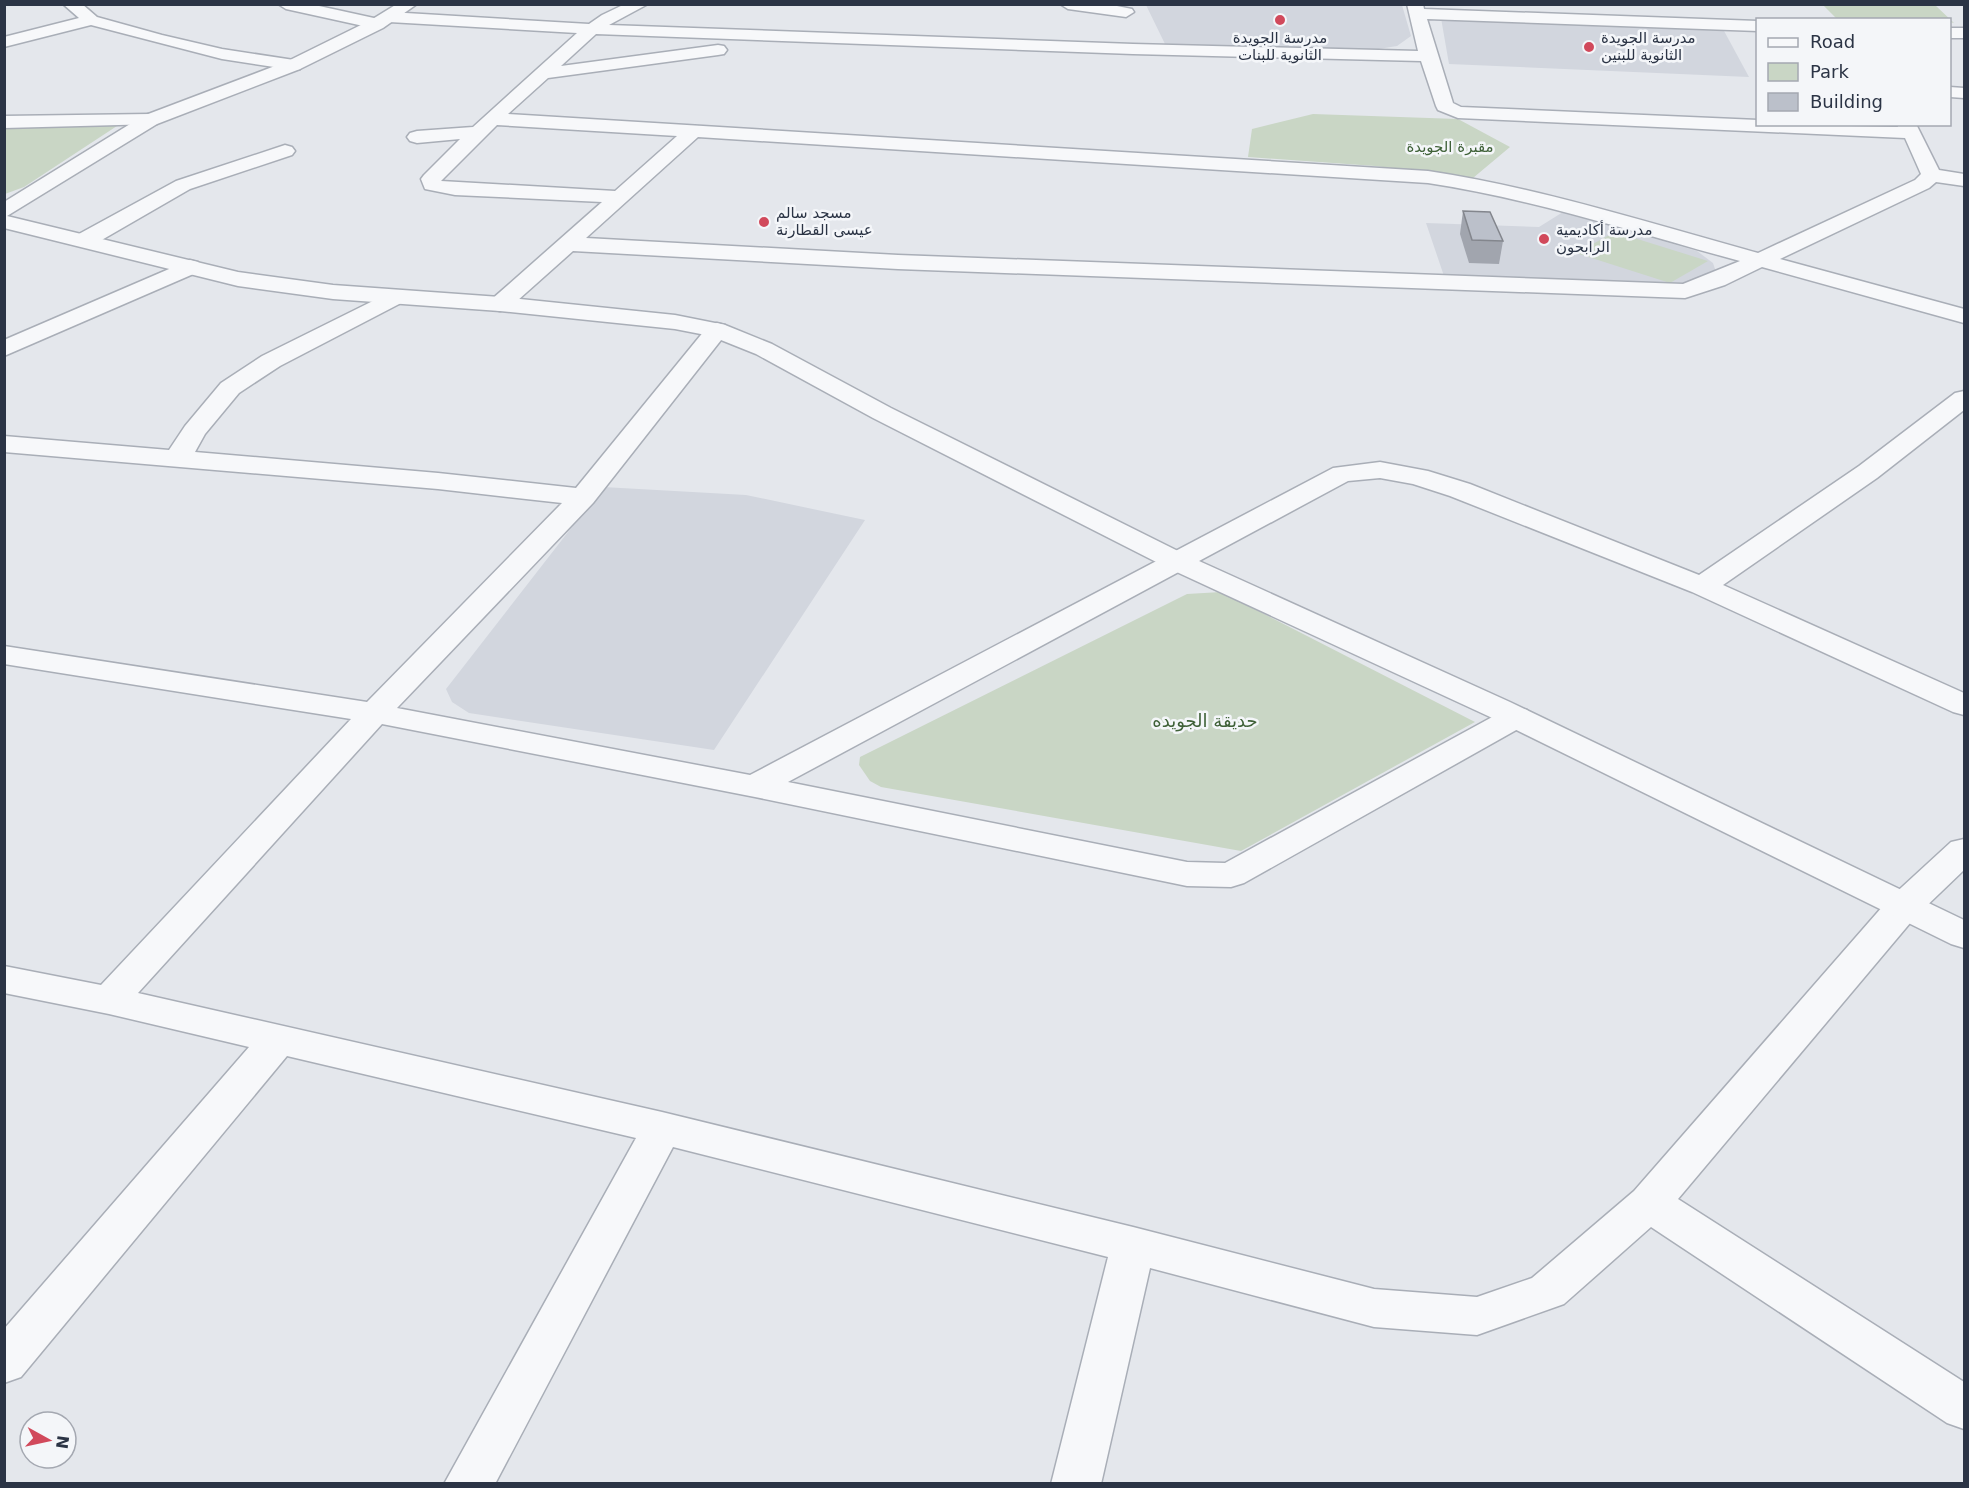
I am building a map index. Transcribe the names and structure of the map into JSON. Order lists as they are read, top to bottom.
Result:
{
  "parks": ["مقبرة الجويدة", "حديقة الجويده"],
  "places": [
    "مدرسة الجويدة الثانوية للبنات",
    "مدرسة الجويدة الثانوية للبنين",
    "مسجد سالم عيسى القطارنة",
    "مدرسة أكاديمية الرابحون"
  ],
  "legend": ["Road", "Park", "Building"],
  "north": "right"
}
